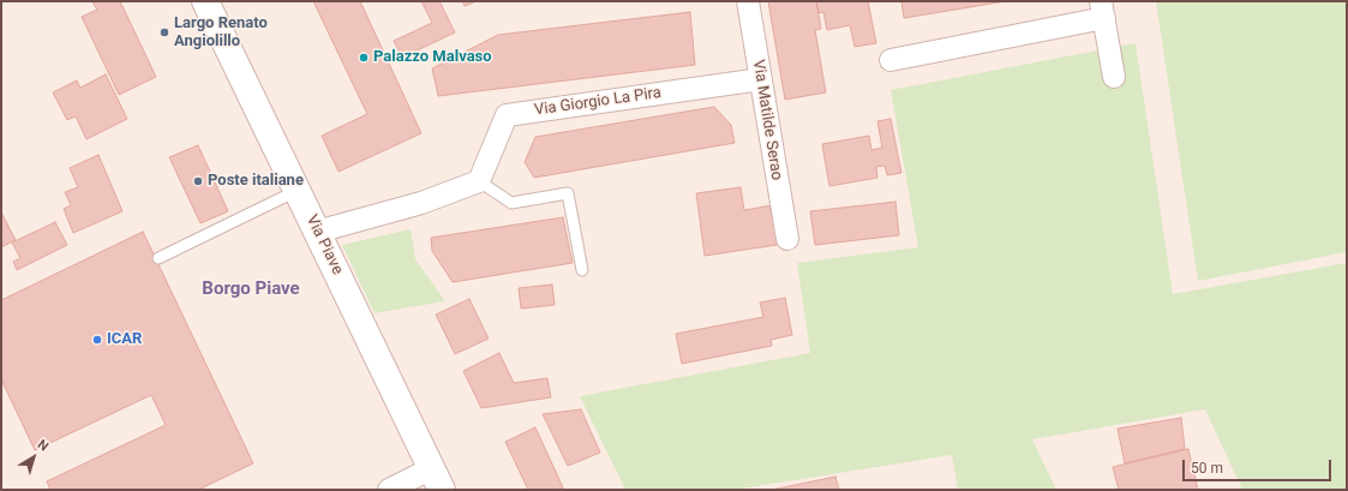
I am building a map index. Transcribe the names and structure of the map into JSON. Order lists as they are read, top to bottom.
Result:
{
  "streets": {
    "main road": ["Via Piave"],
    "street": ["Via Giorgio La Pira", "Via Matilde Serao"]
  },
  "crossings": [
    ["Via Giorgio La Pira", "Via Matilde Serao"]
  ],
  "districts": ["Borgo Piave"],
  "places": [
    "Largo Renato Angiolillo",
    "Palazzo Malvaso",
    "Poste italiane",
    "ICAR"
  ],
  "scale_bar": "50 m",
  "north": "top right"
}
